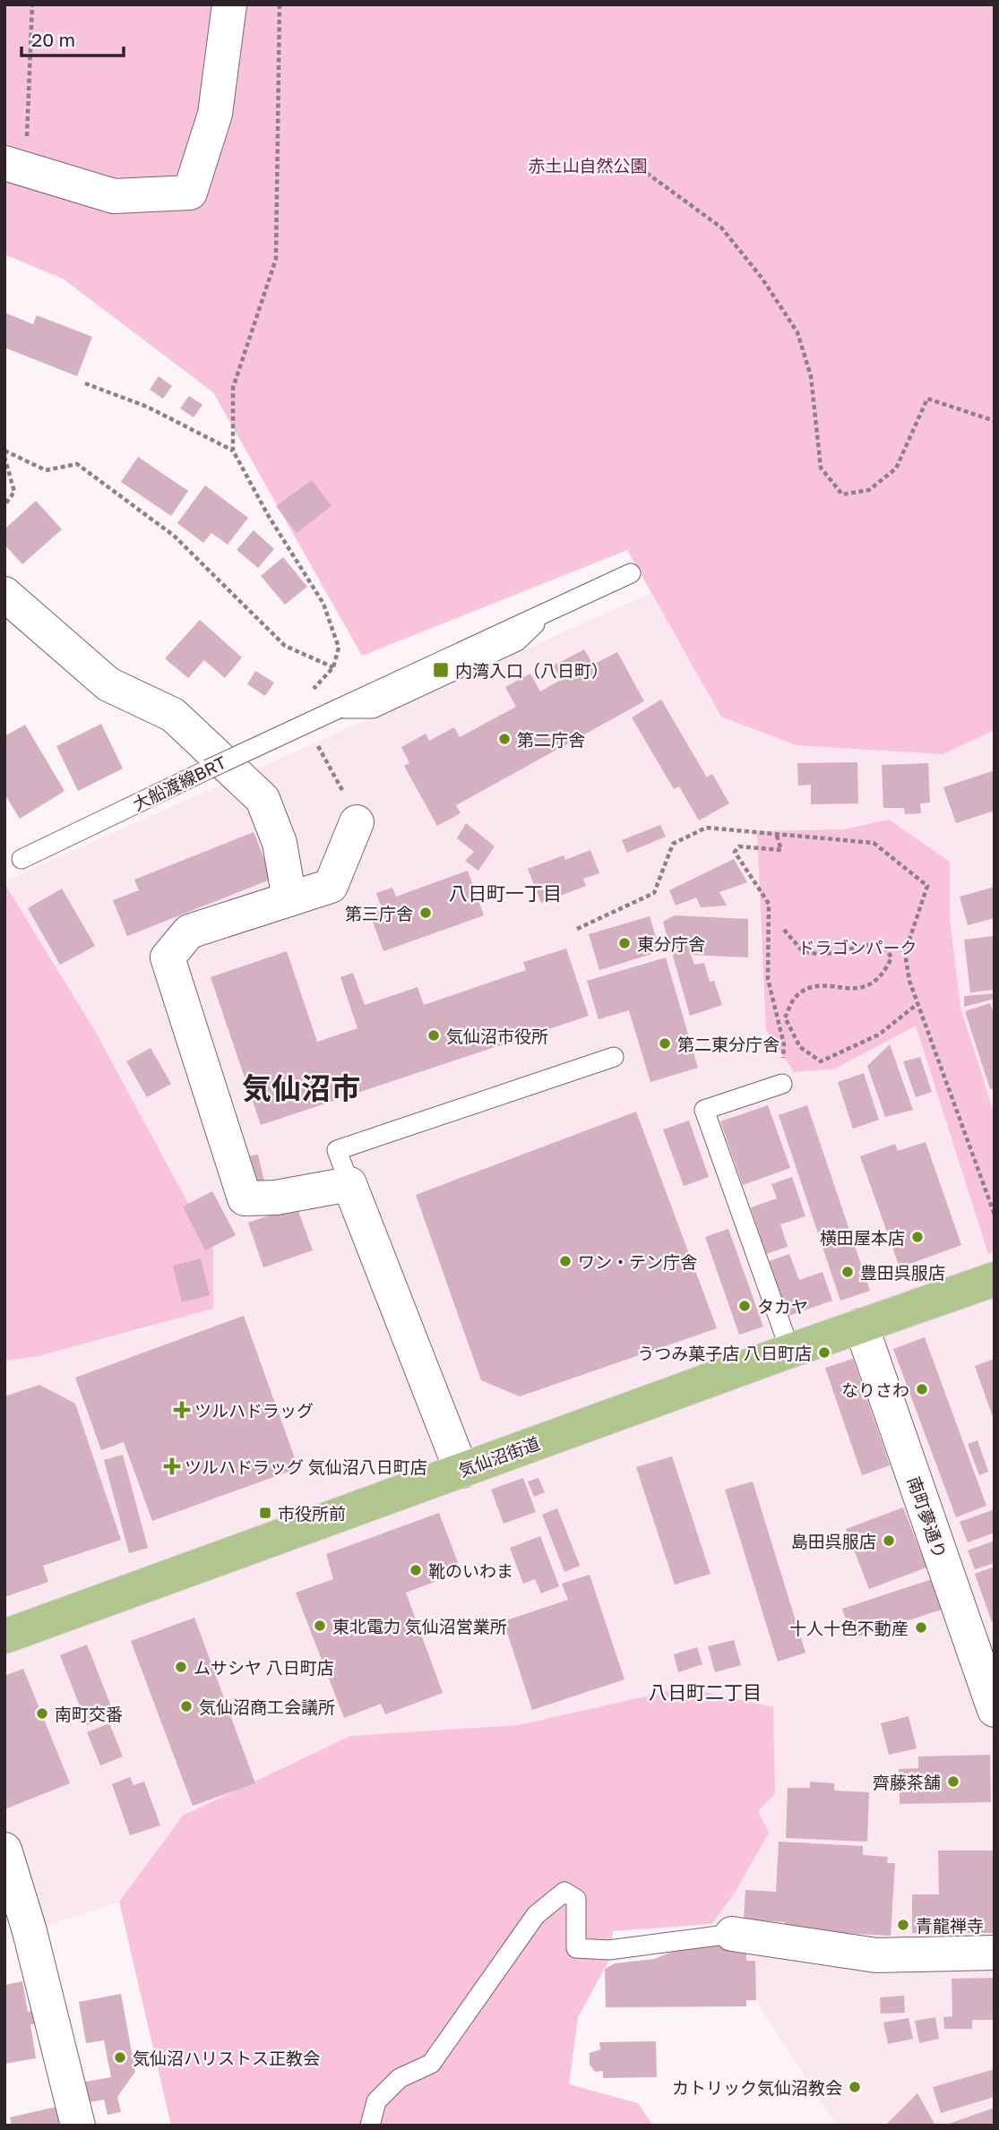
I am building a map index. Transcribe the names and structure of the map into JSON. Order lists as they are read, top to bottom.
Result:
{
  "streets": {
    "main road": ["気仙沼街道"],
    "street": ["南町夢通り"],
    "lane": ["大船渡線BRT"]
  },
  "crossings": [
    ["気仙沼街道", "南町夢通り"]
  ],
  "districts": ["八日町一丁目", "気仙沼市", "八日町二丁目"],
  "parks": ["赤土山自然公園", "ドラゴンパーク"],
  "places": {
    "transit": ["内湾入口（八日町）", "市役所前"],
    "other": [
      "第二庁舎",
      "第三庁舎",
      "東分庁舎",
      "気仙沼市役所",
      "第二東分庁舎",
      "横田屋本店",
      "ワン・テン庁舎",
      "豊田呉服店",
      "タカヤ",
      "うつみ菓子店 八日町店",
      "なりさわ",
      "島田呉服店",
      "靴のいわま",
      "東北電力 気仙沼営業所",
      "十人十色不動産",
      "ムサシヤ 八日町店",
      "気仙沼商工会議所",
      "南町交番",
      "齊藤茶舗",
      "青龍禅寺",
      "気仙沼ハリストス正教会",
      "カトリック気仙沼教会"
    ],
    "health": ["ツルハドラッグ", "ツルハドラッグ 気仙沼八日町店"]
  },
  "scale_bar": "20 m"
}
